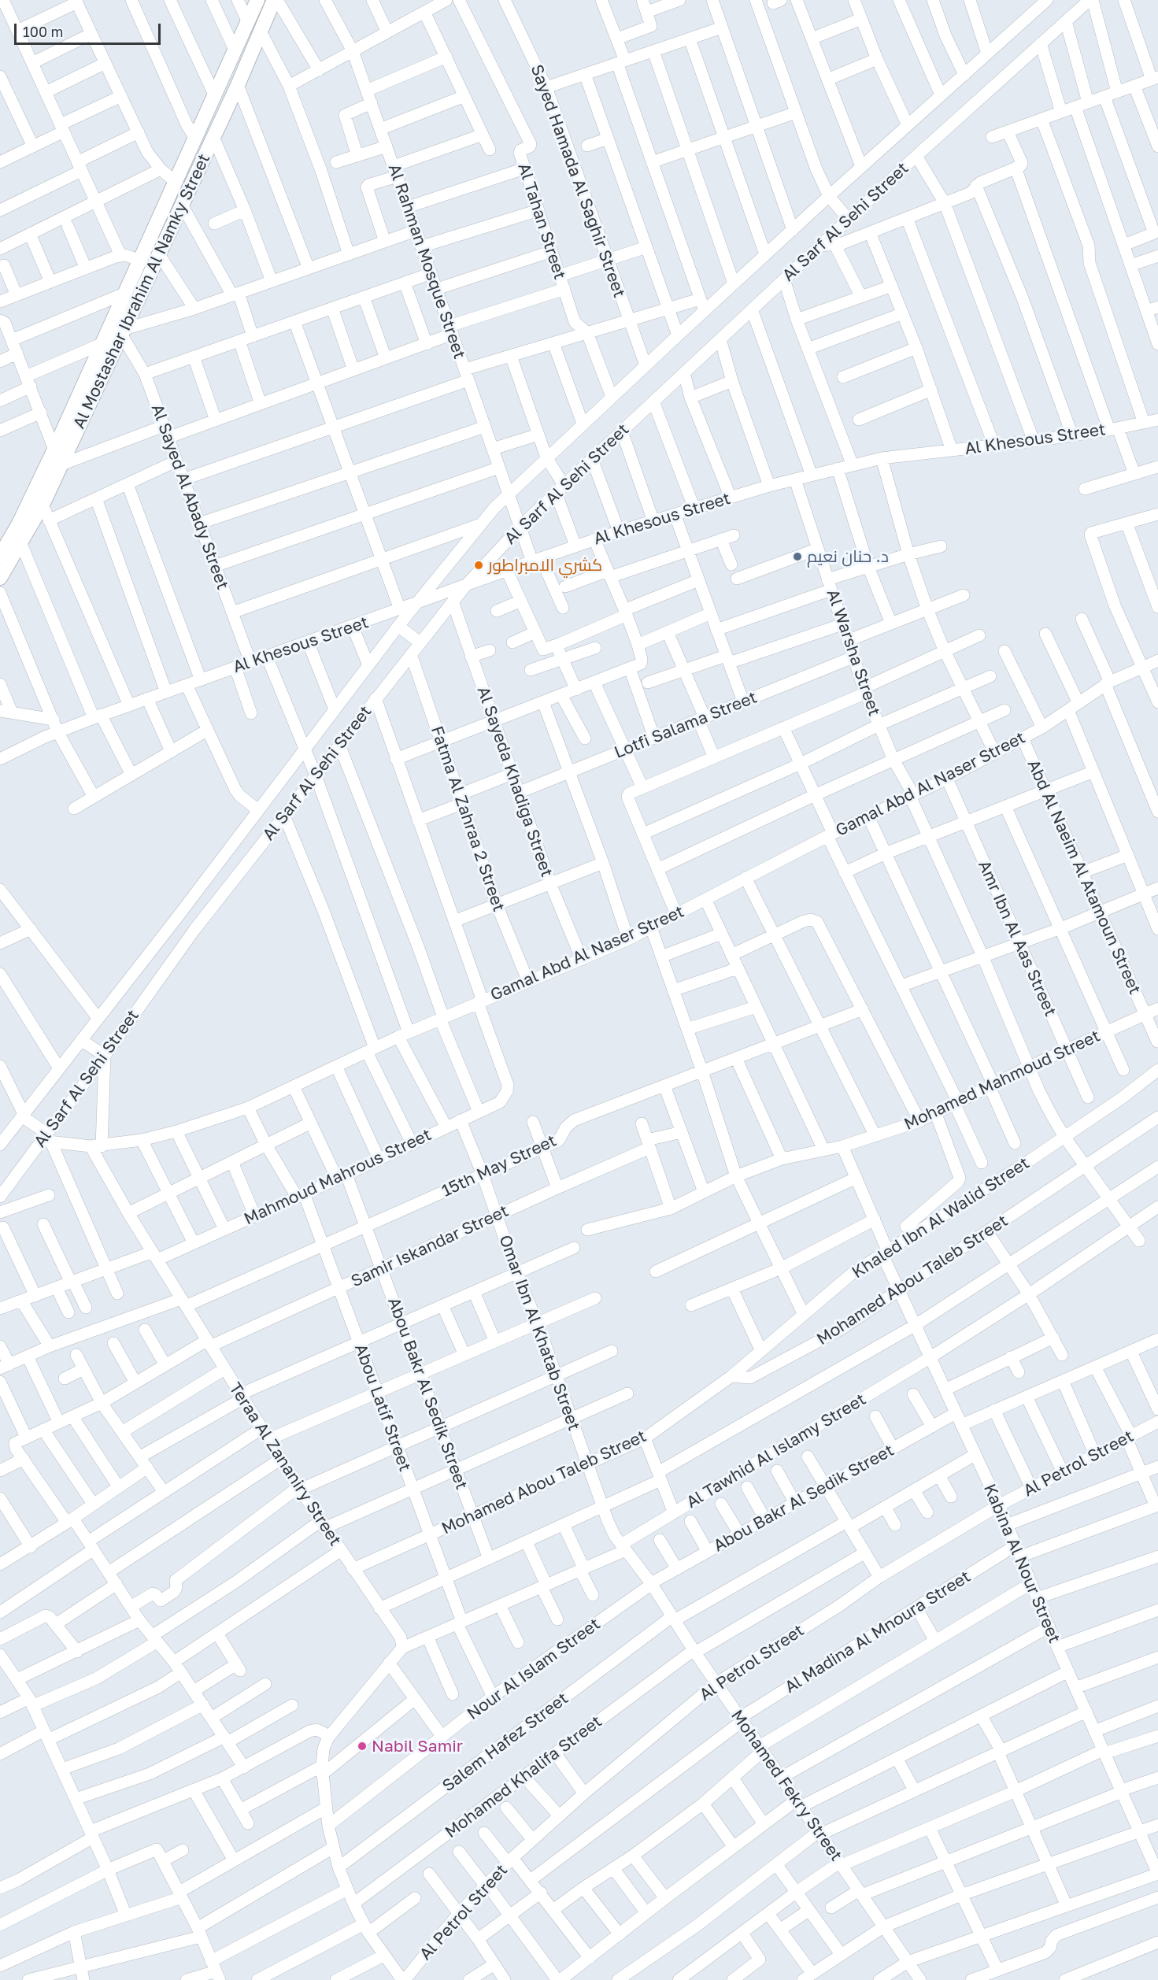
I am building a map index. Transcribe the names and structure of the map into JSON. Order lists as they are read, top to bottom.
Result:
{
  "streets": {
    "main road": ["Al Mostashar Ibrahim Al Namky Street"],
    "street": [
      "Sayed Hamada Al Saghir Street",
      "Al Tahan Street",
      "Al Sarf Al Sehi Street",
      "Al Rahman Mosque Street",
      "Al Khesous Street",
      "Al Sayed Al Abady Street",
      "Al Warsha Street",
      "Lotfi Salama Street",
      "Al Sayeda Khadiga Street",
      "Gamal Abd Al Naser Street",
      "Fatma Al Zahraa 2 Street",
      "Abd Al Naeim Al Atamoun Street",
      "Amr Ibn Al Aas Street",
      "Mohamed Mahmoud Street",
      "15th May Street",
      "Mahmoud Mahrous Street",
      "Khaled Ibn Al Walid Street",
      "Samir Iskandar Street",
      "Mohamed Abou Taleb Street",
      "Omar Ibn Al Khatab Street",
      "Abou Bakr Al Sedik Street",
      "Abou Latif Street",
      "Al Tawhid Al Islamy Street",
      "Al Petrol Street",
      "Teraa Al Zananiry Street",
      "Kabina Al Nour Street",
      "Al Madina Al Mnoura Street",
      "Nour Al Islam Street",
      "Salem Hafez Street",
      "Mohamed Khalifa Street",
      "Mohamed Fekry Street"
    ]
  },
  "crossings": [
    ["Sayed Hamada Al Saghir Street", "Al Sarf Al Sehi Street"],
    ["Al Tahan Street", "Al Sarf Al Sehi Street"],
    ["Al Sarf Al Sehi Street", "Al Rahman Mosque Street"],
    ["Al Sarf Al Sehi Street", "Al Khesous Street"],
    ["Al Sarf Al Sehi Street", "Al Sayeda Khadiga Street"],
    ["Al Sarf Al Sehi Street", "Gamal Abd Al Naser Street"],
    ["Al Sarf Al Sehi Street", "Fatma Al Zahraa 2 Street"],
    ["Al Rahman Mosque Street", "Al Khesous Street"],
    ["Al Mostashar Ibrahim Al Namky Street", "Al Sayed Al Abady Street"],
    ["Al Khesous Street", "Al Sayed Al Abady Street"],
    ["Al Khesous Street", "Al Warsha Street"],
    ["Al Warsha Street", "Lotfi Salama Street"],
    ["Al Warsha Street", "Gamal Abd Al Naser Street"],
    ["Al Warsha Street", "Mohamed Mahmoud Street"],
    ["Lotfi Salama Street", "Al Sayeda Khadiga Street"],
    ["Al Sayeda Khadiga Street", "Gamal Abd Al Naser Street"],
    ["Gamal Abd Al Naser Street", "Fatma Al Zahraa 2 Street"],
    ["Gamal Abd Al Naser Street", "Abd Al Naeim Al Atamoun Street"],
    ["Gamal Abd Al Naser Street", "Amr Ibn Al Aas Street"],
    ["Gamal Abd Al Naser Street", "Mahmoud Mahrous Street"],
    ["Gamal Abd Al Naser Street", "Abou Bakr Al Sedik Street"],
    ["Gamal Abd Al Naser Street", "Abou Latif Street"],
    ["Gamal Abd Al Naser Street", "Teraa Al Zananiry Street"],
    ["Abd Al Naeim Al Atamoun Street", "Mohamed Mahmoud Street"],
    ["Amr Ibn Al Aas Street", "Mohamed Mahmoud Street"],
    ["Mohamed Mahmoud Street", "Khaled Ibn Al Walid Street"],
    ["Mohamed Mahmoud Street", "Kabina Al Nour Street"],
    ["15th May Street", "Omar Ibn Al Khatab Street"],
    ["15th May Street", "Abou Bakr Al Sedik Street"],
    ["15th May Street", "Abou Latif Street"],
    ["15th May Street", "Teraa Al Zananiry Street"],
    ["Mahmoud Mahrous Street", "Omar Ibn Al Khatab Street"],
    ["Mahmoud Mahrous Street", "Abou Bakr Al Sedik Street"],
    ["Mahmoud Mahrous Street", "Abou Latif Street"],
    ["Mahmoud Mahrous Street", "Teraa Al Zananiry Street"],
    ["Khaled Ibn Al Walid Street", "Mohamed Abou Taleb Street"],
    ["Khaled Ibn Al Walid Street", "Kabina Al Nour Street"],
    ["Samir Iskandar Street", "Omar Ibn Al Khatab Street"],
    ["Samir Iskandar Street", "Abou Bakr Al Sedik Street"],
    ["Samir Iskandar Street", "Abou Latif Street"],
    ["Samir Iskandar Street", "Teraa Al Zananiry Street"],
    ["Mohamed Abou Taleb Street", "Omar Ibn Al Khatab Street"],
    ["Mohamed Abou Taleb Street", "Abou Bakr Al Sedik Street"],
    ["Mohamed Abou Taleb Street", "Abou Latif Street"],
    ["Mohamed Abou Taleb Street", "Teraa Al Zananiry Street"],
    ["Mohamed Abou Taleb Street", "Kabina Al Nour Street"],
    ["Omar Ibn Al Khatab Street", "Al Tawhid Al Islamy Street"],
    ["Omar Ibn Al Khatab Street", "Mohamed Fekry Street"],
    ["Abou Bakr Al Sedik Street", "Kabina Al Nour Street"],
    ["Abou Bakr Al Sedik Street", "Nour Al Islam Street"],
    ["Abou Bakr Al Sedik Street", "Mohamed Fekry Street"],
    ["Abou Latif Street", "Al Tawhid Al Islamy Street"],
    ["Abou Latif Street", "Nour Al Islam Street"],
    ["Al Tawhid Al Islamy Street", "Teraa Al Zananiry Street"],
    ["Al Tawhid Al Islamy Street", "Kabina Al Nour Street"],
    ["Al Tawhid Al Islamy Street", "Mohamed Fekry Street"],
    ["Al Petrol Street", "Kabina Al Nour Street"],
    ["Al Petrol Street", "Mohamed Fekry Street"],
    ["Kabina Al Nour Street", "Al Madina Al Mnoura Street"],
    ["Kabina Al Nour Street", "Salem Hafez Street"],
    ["Al Madina Al Mnoura Street", "Mohamed Fekry Street"],
    ["Nour Al Islam Street", "Mohamed Fekry Street"],
    ["Salem Hafez Street", "Mohamed Fekry Street"],
    ["Mohamed Khalifa Street", "Mohamed Fekry Street"]
  ],
  "places": ["د. حنان نعيم", "كشري الامبراطور", "Nabil Samir"],
  "scale_bar": "100 m"
}
